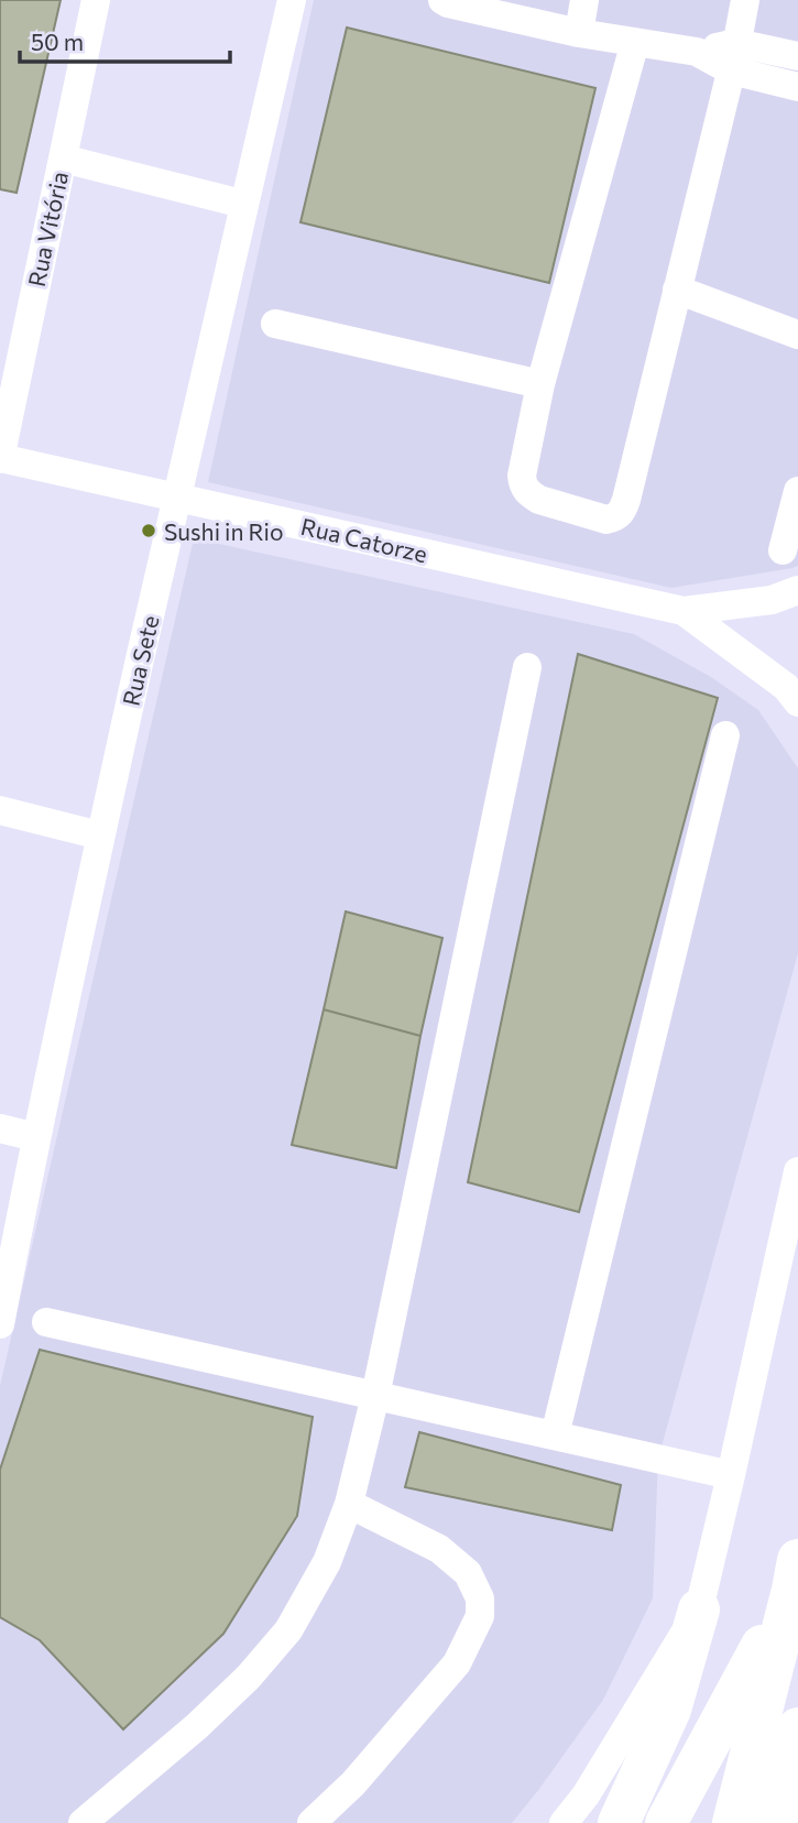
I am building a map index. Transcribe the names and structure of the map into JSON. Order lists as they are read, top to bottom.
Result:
{
  "streets": {
    "street": ["Rua Vitória", "Rua Catorze", "Rua Sete"]
  },
  "crossings": [
    ["Rua Vitória", "Rua Catorze"],
    ["Rua Catorze", "Rua Sete"]
  ],
  "places": ["Sushi in Rio"],
  "scale_bar": "50 m"
}
